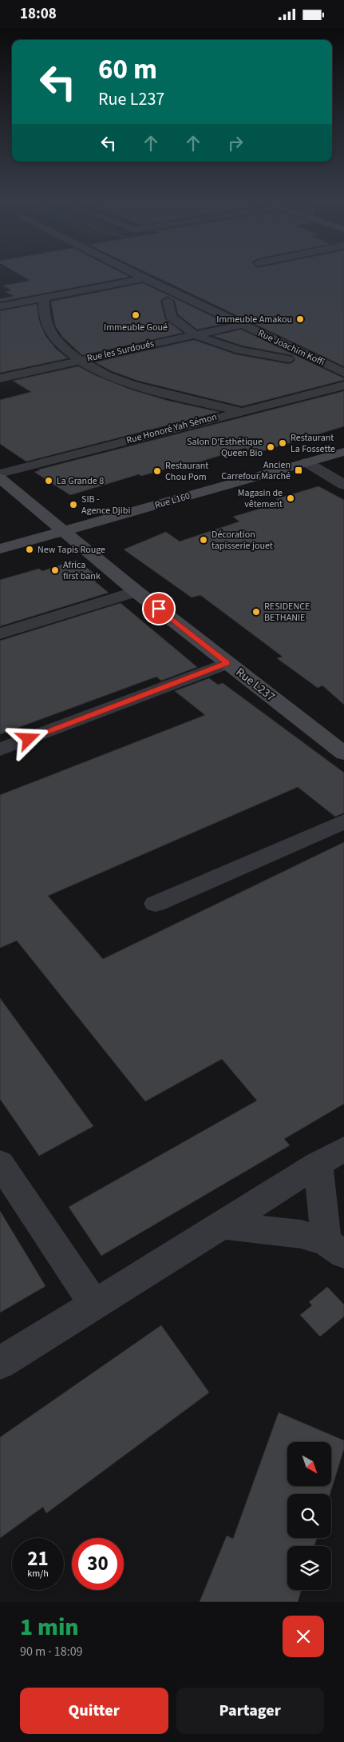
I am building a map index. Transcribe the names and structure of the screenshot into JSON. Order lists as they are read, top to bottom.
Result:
{
  "streets": {
    "street": [
      "Rue Joachim Koffi",
      "Rue les Surdoués",
      "Rue Honoré Yah Sémon",
      "Rue L160",
      "Rue L237"
    ]
  },
  "crossings": [
    ["Rue Joachim Koffi", "Rue les Surdoués"],
    ["Rue L160", "Rue L237"]
  ],
  "places": {
    "other": [
      "Immeuble Goué",
      "Immeuble Amakou",
      "Restaurant La Fossette",
      "Salon D'Esthétique Queen Bio",
      "Restaurant Chou Pom",
      "La Grande 8",
      "Magasin de vêtement",
      "SIB - Agence Djibi",
      "Décoration tapisserie jouet",
      "New Tapis Rouge",
      "Africa first bank",
      "RESIDENCE BETHANIE"
    ],
    "transit": ["Ancien Carrefour Marché"]
  },
  "north": "bottom right",
  "page": {
    "status": "18:08",
    "turn": ["60 m", "Rue L237"],
    "speed": "21 km/h",
    "limit": "30",
    "heading": ["1 min", "90 m · 18:09"],
    "buttons": ["Quitter", "Partager"]
  }
}
